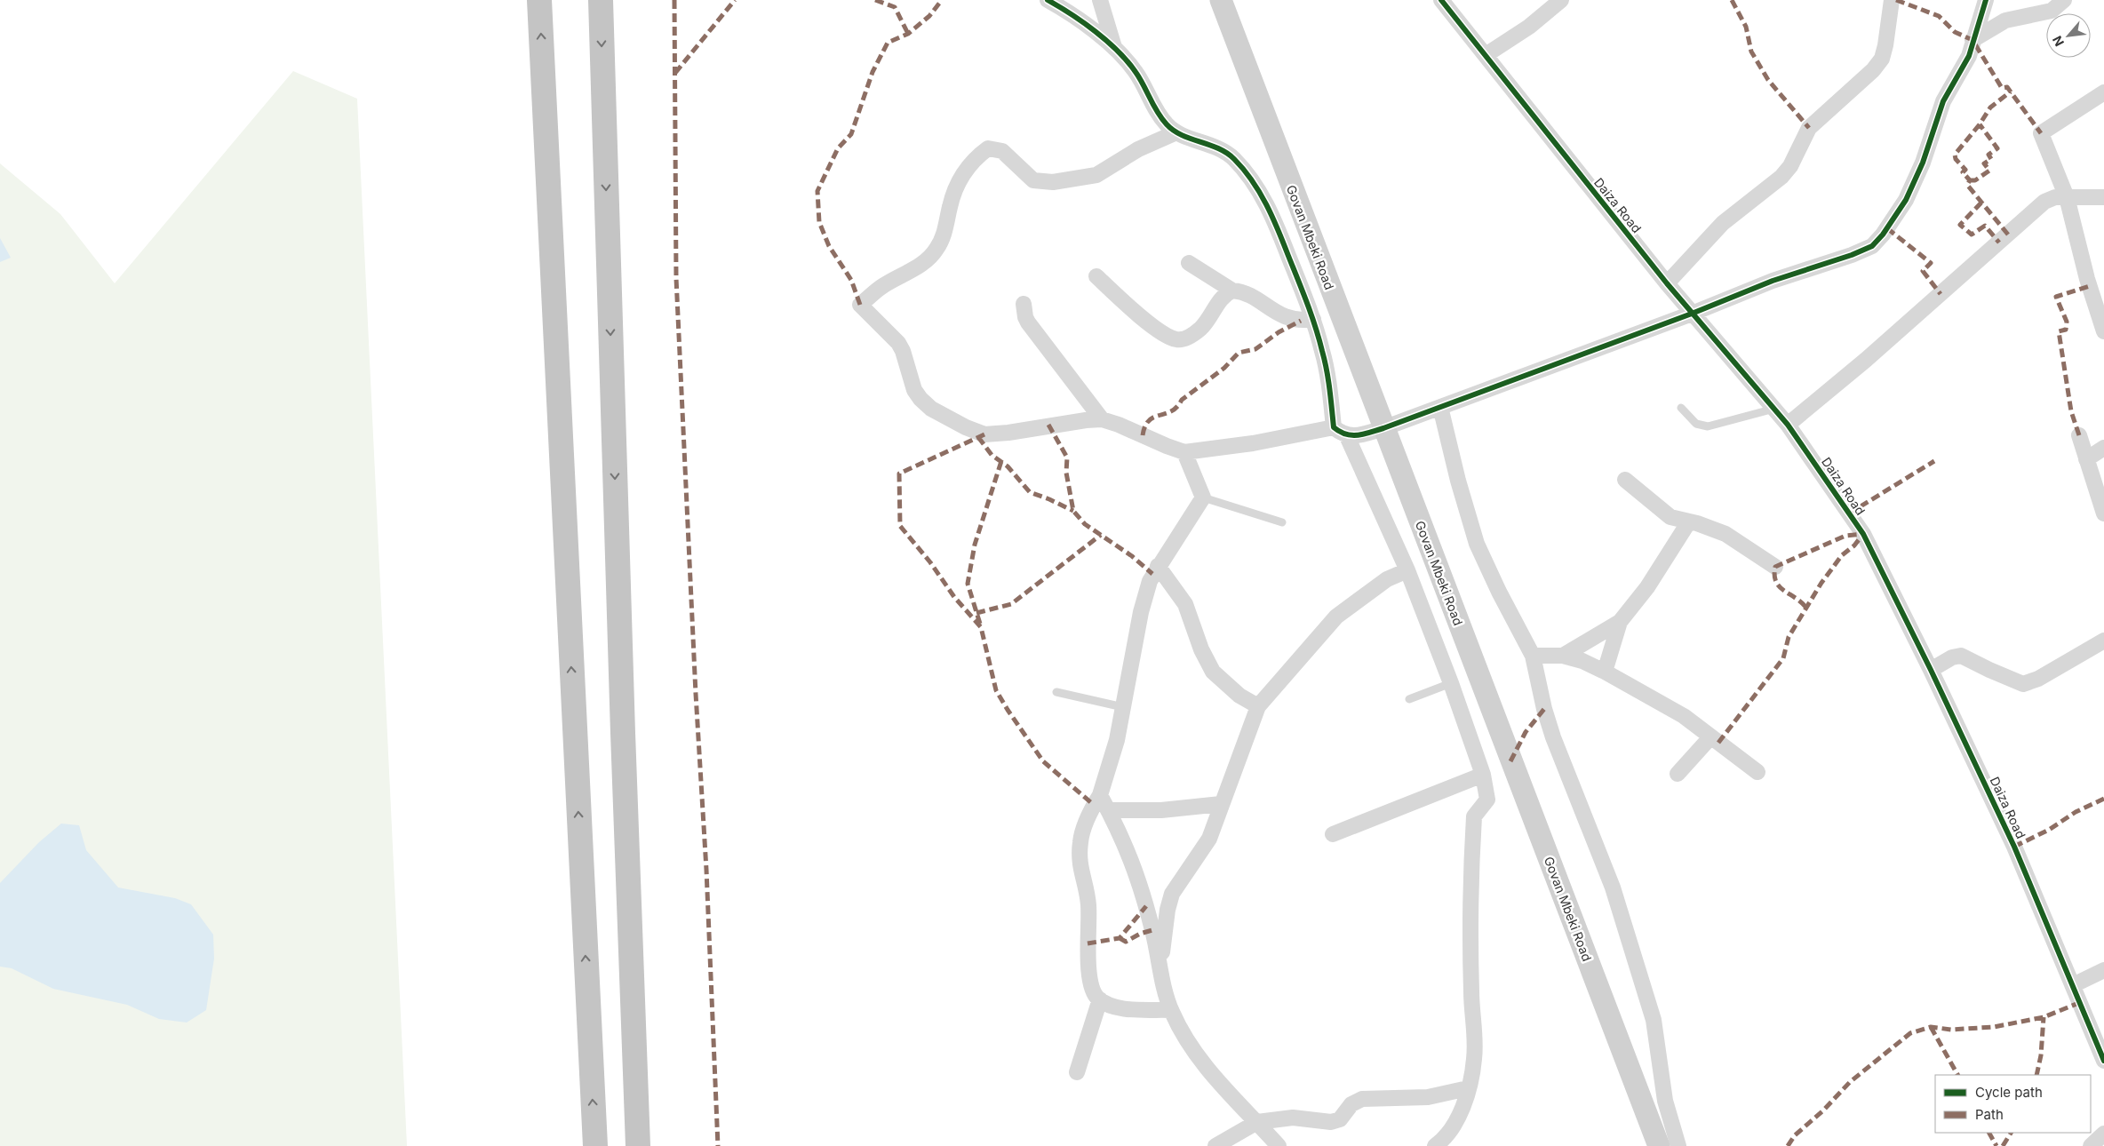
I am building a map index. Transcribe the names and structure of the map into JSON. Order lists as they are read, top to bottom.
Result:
{
  "streets": {
    "main road": ["Govan Mbeki Road"],
    "street": ["Daiza Road"]
  },
  "legend": ["Cycle path", "Path"],
  "north": "bottom left"
}
